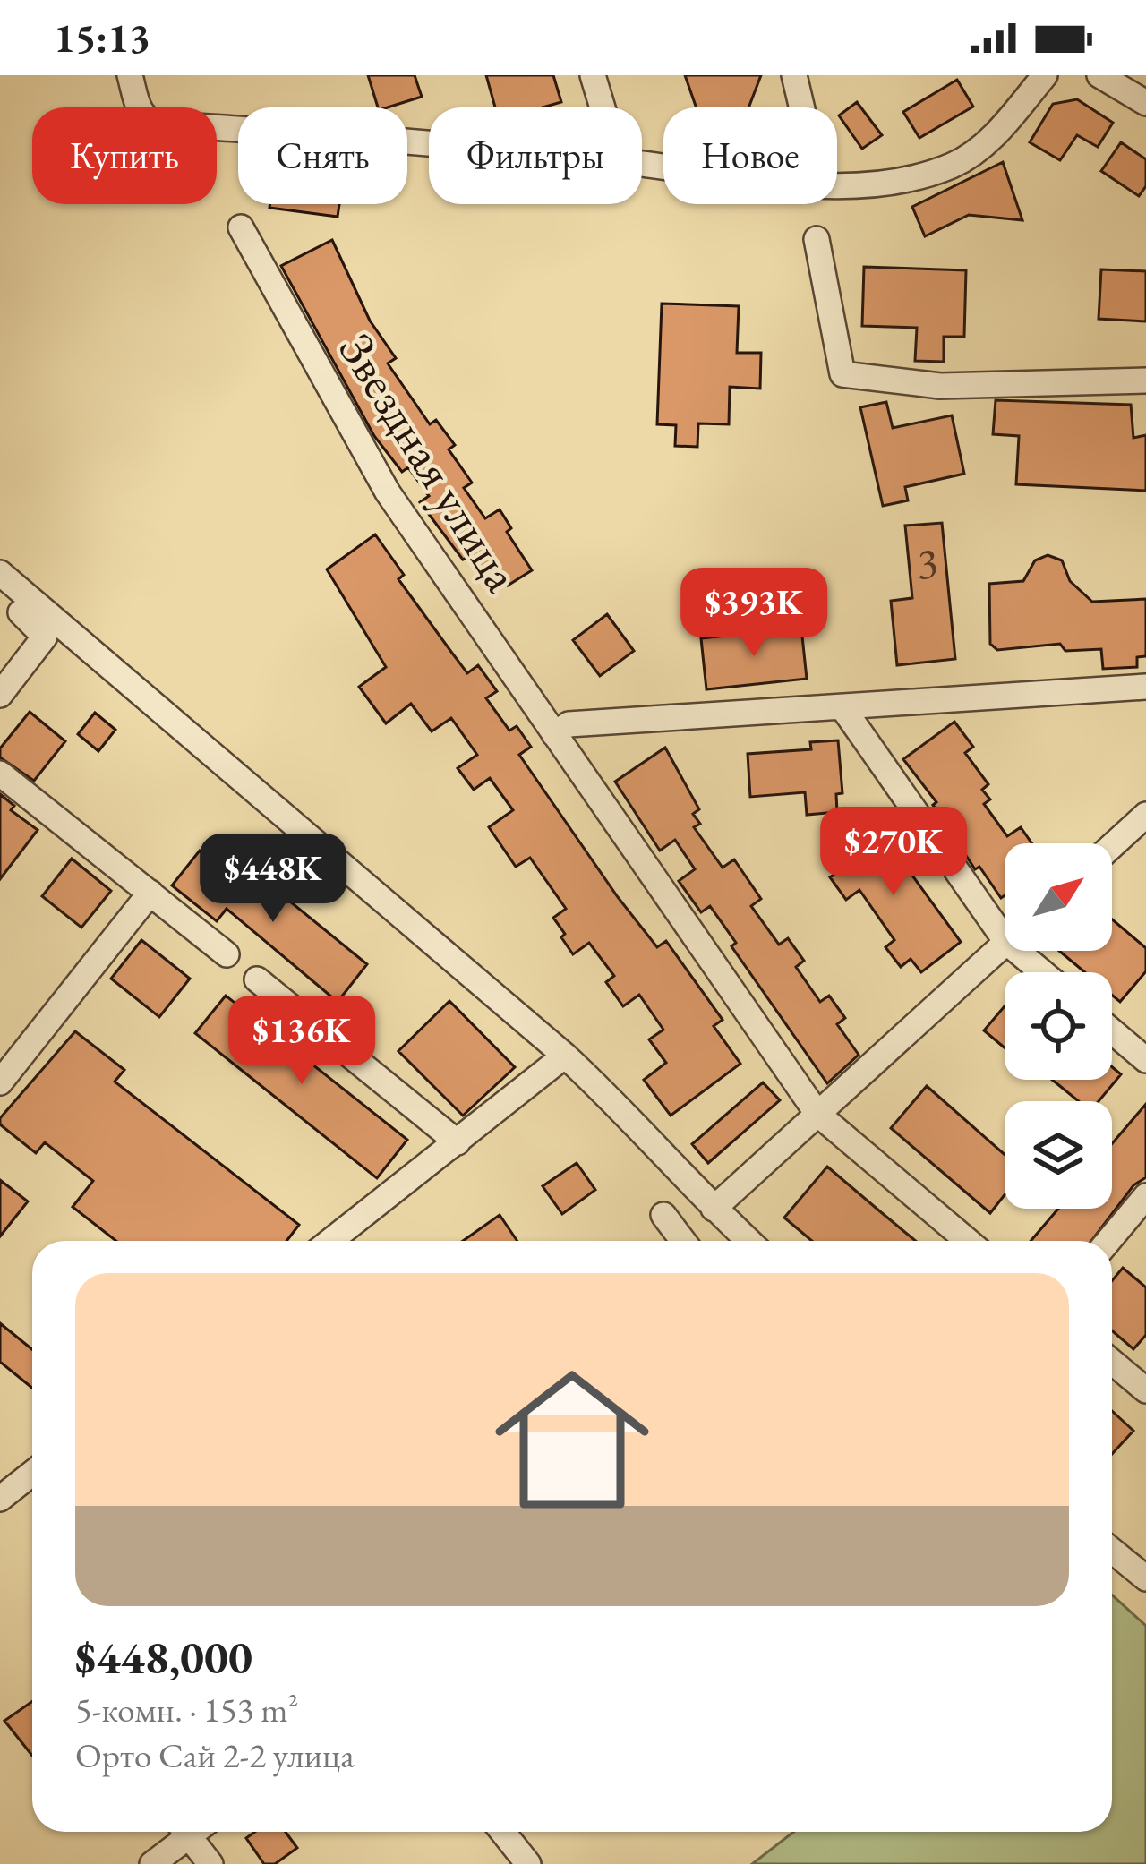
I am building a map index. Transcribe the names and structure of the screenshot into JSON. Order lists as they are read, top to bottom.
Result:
{
  "streets": {
    "street": ["Звездная улица"]
  },
  "house_numbers": ["3"],
  "north": "top right",
  "page": {
    "status": "15:13",
    "chip": [
      "Купить",
      "Снять",
      "Фильтры",
      "Новое"
    ],
    "price": [
      "$393K",
      "$270K",
      "$448K",
      "$136K"
    ],
    "list": [
      {
        "name": "$448,000",
        "note": "5-комн. · 153 m² · Орто Сай 2-2 улица"
      }
    ]
  }
}
